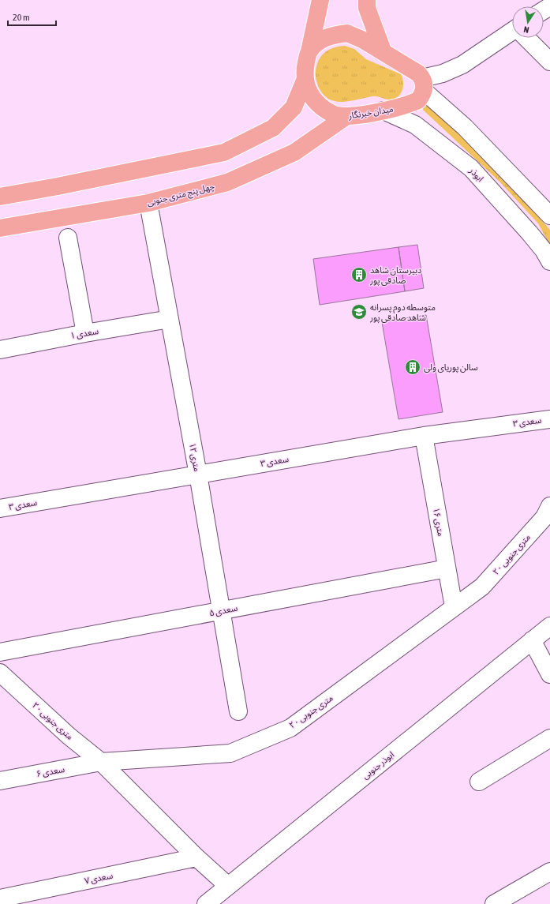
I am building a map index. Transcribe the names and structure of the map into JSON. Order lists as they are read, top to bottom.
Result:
{
  "streets": {
    "main road": ["میدان خبرنگار", "چهل پنج متری جنوبی"],
    "street": [
      "ابوذر",
      "سعدی ۱",
      "سعدی ۳",
      "۱۲ متری",
      "۱۶ متری",
      "۲۰ متری جنوبی",
      "سعدی ۵",
      "ابوذر جنوبی",
      "سعدی ۶",
      "سعدی ۷"
    ]
  },
  "crossings": [
    ["میدان خبرنگار", "ابوذر"],
    ["میدان خبرنگار", "چهل پنج متری جنوبی"],
    ["ابوذر", "چهل پنج متری جنوبی"],
    ["چهل پنج متری جنوبی", "۱۲ متری"],
    ["سعدی ۱", "۱۲ متری"],
    ["سعدی ۳", "۱۲ متری"],
    ["سعدی ۳", "۱۶ متری"],
    ["۱۲ متری", "سعدی ۵"],
    ["۱۶ متری", "۲۰ متری جنوبی"],
    ["۱۶ متری", "سعدی ۵"],
    ["۲۰ متری جنوبی", "سعدی ۶"]
  ],
  "places": {
    "building": ["دبیرستان شاهد صادقی پور", "سالن پوریای ولی"],
    "school or university": ["متوسطه دوم پسرانه شاهد صادقی پور"]
  },
  "scale_bar": "20 m",
  "north": "bottom"
}
